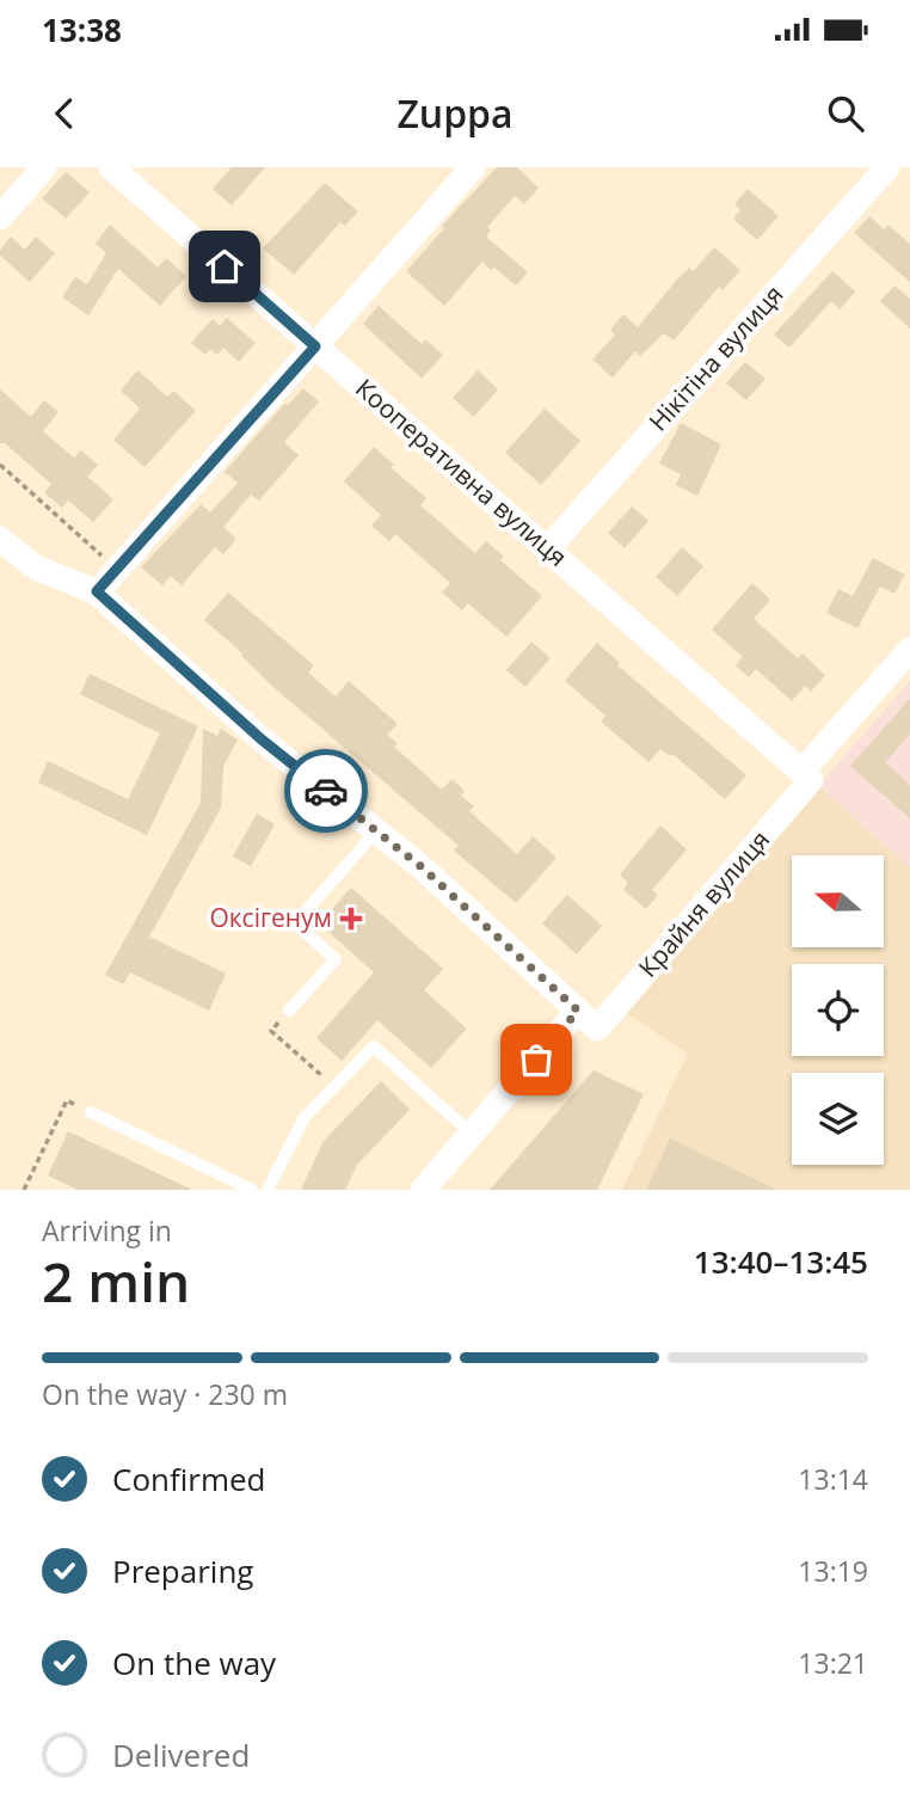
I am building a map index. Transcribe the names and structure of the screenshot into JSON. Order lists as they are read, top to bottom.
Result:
{
  "streets": {
    "street": ["Нікітіна вулиця", "Кооперативна вулиця", "Крайня вулиця"]
  },
  "crossings": [
    ["Нікітіна вулиця", "Кооперативна вулиця"],
    ["Кооперативна вулиця", "Крайня вулиця"]
  ],
  "places": {
    "health": ["Оксігенум"]
  },
  "north": "left",
  "page": {
    "status": "13:38",
    "header": "Zuppa",
    "heading": ["2 min", "Arriving in", "13:40–13:45"],
    "bar": "On the way · 230 m",
    "list": [
      ["Confirmed", "13:14"],
      ["Preparing", "13:19"],
      ["On the way", "13:21"],
      "Delivered"
    ]
  }
}
